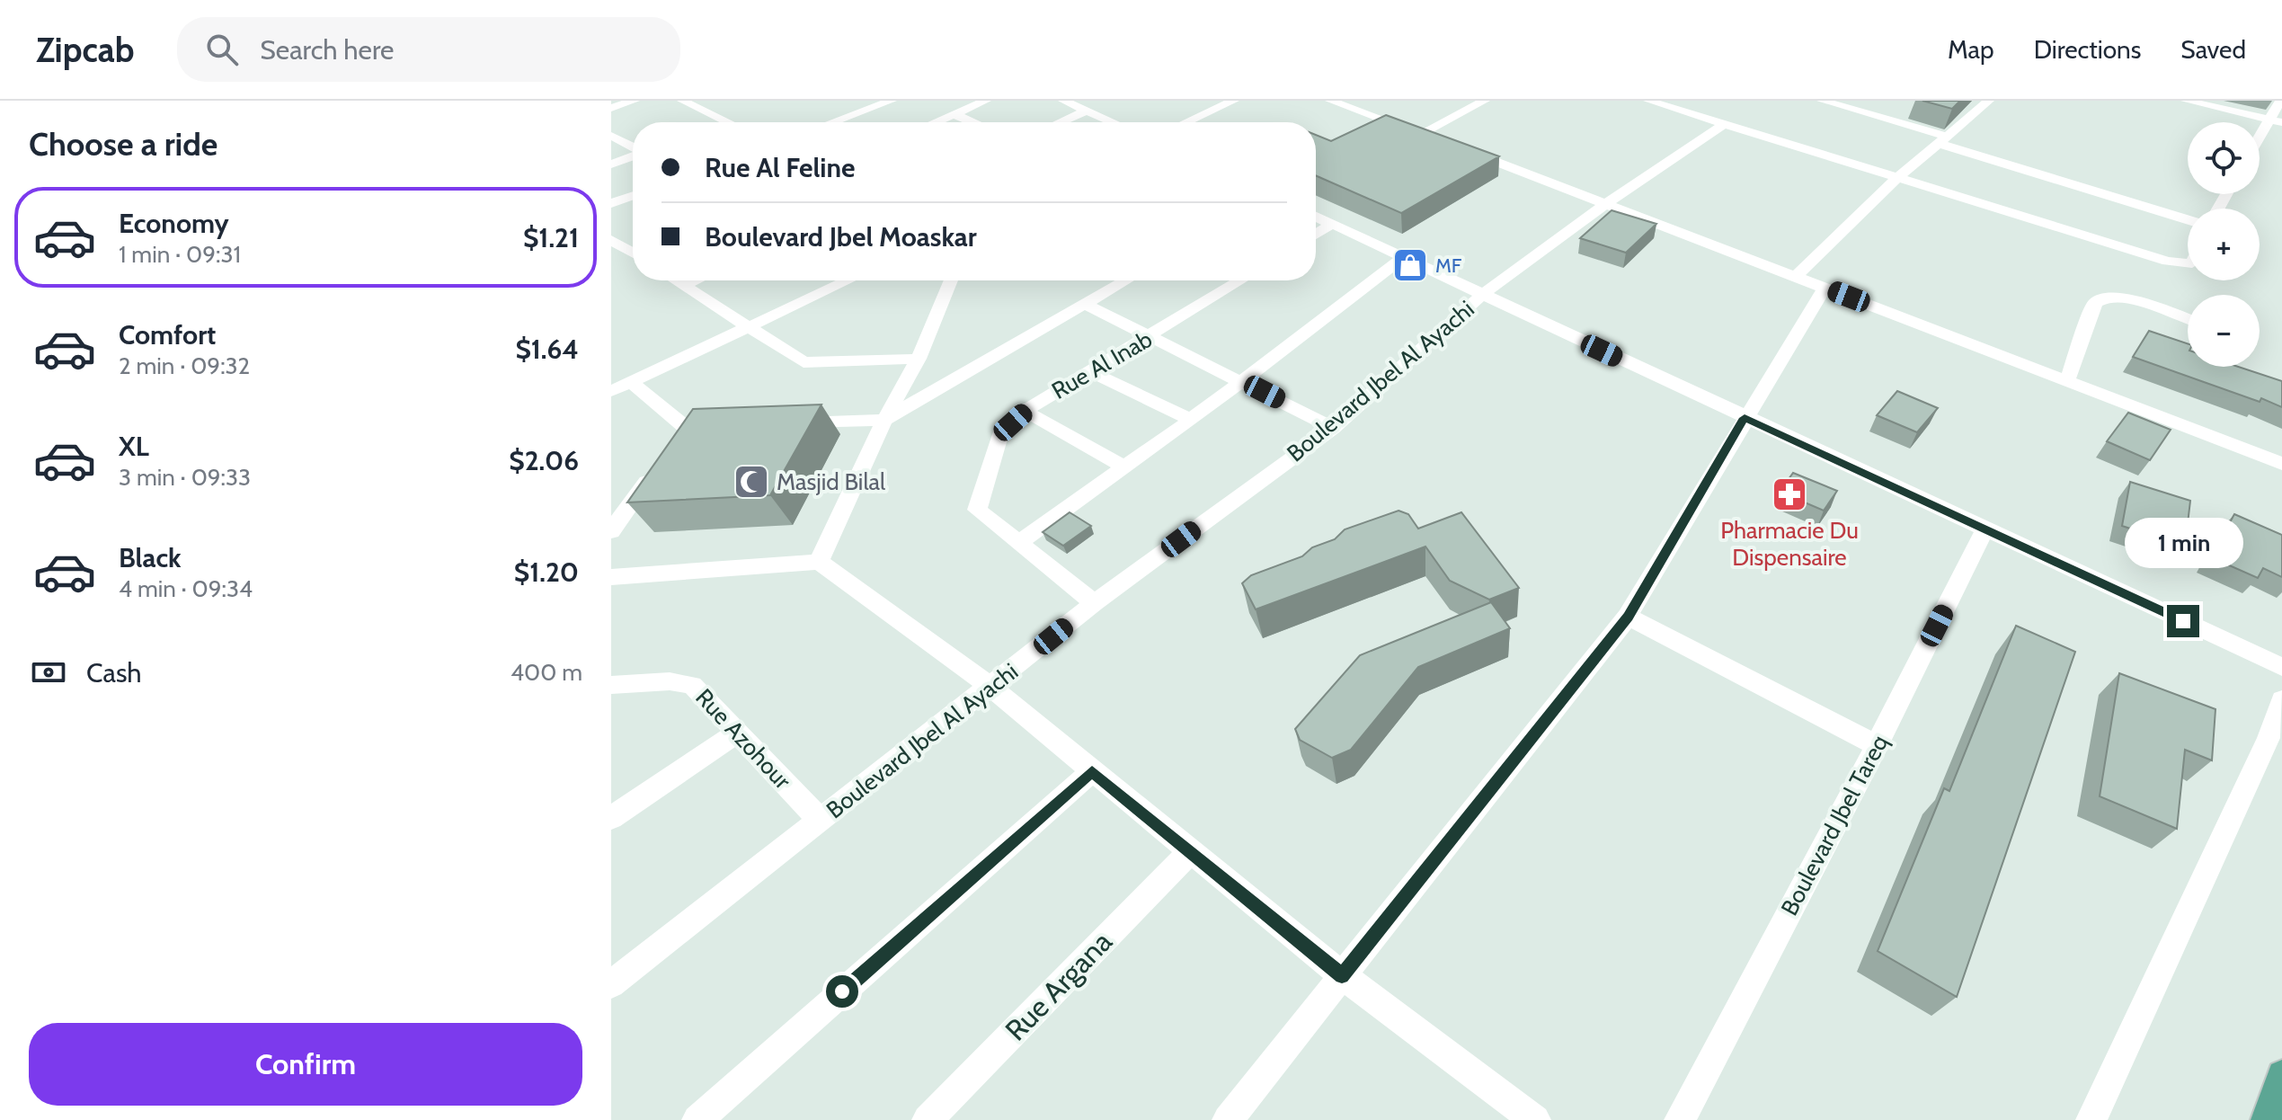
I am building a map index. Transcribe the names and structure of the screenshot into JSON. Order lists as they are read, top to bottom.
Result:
{
  "streets": {
    "street": [
      "Rue Al Inab",
      "Boulevard Jbel Al Ayachi",
      "Rue Azohour",
      "Boulevard Jbel Tareq",
      "Rue Argana"
    ]
  },
  "crossings": [
    ["Rue Al Inab", "Boulevard Jbel Al Ayachi"],
    ["Boulevard Jbel Al Ayachi", "Rue Azohour"]
  ],
  "places": {
    "shop": ["MF"],
    "mosque": ["Masjid Bilal"],
    "pharmacy": ["Pharmacie Du Dispensaire"]
  },
  "page": {
    "header": "Zipcab",
    "search": "Search here",
    "nav": ["Map", "Directions", "Saved"],
    "heading": "Choose a ride",
    "map_buttons": ["+", "−"],
    "banner": ["Rue Al Feline", "Boulevard Jbel Moaskar"],
    "list": [
      {
        "name": "Economy",
        "note": "1 min · 09:31",
        "value": "$1.21"
      },
      {
        "name": "Comfort",
        "note": "2 min · 09:32",
        "value": "$1.64"
      },
      {
        "name": "XL",
        "note": "3 min · 09:33",
        "value": "$2.06"
      },
      {
        "name": "Black",
        "note": "4 min · 09:34",
        "value": "$1.20"
      }
    ],
    "bubble": "1 min",
    "pay": ["Cash", "400 m"],
    "buttons": "Confirm"
  }
}
